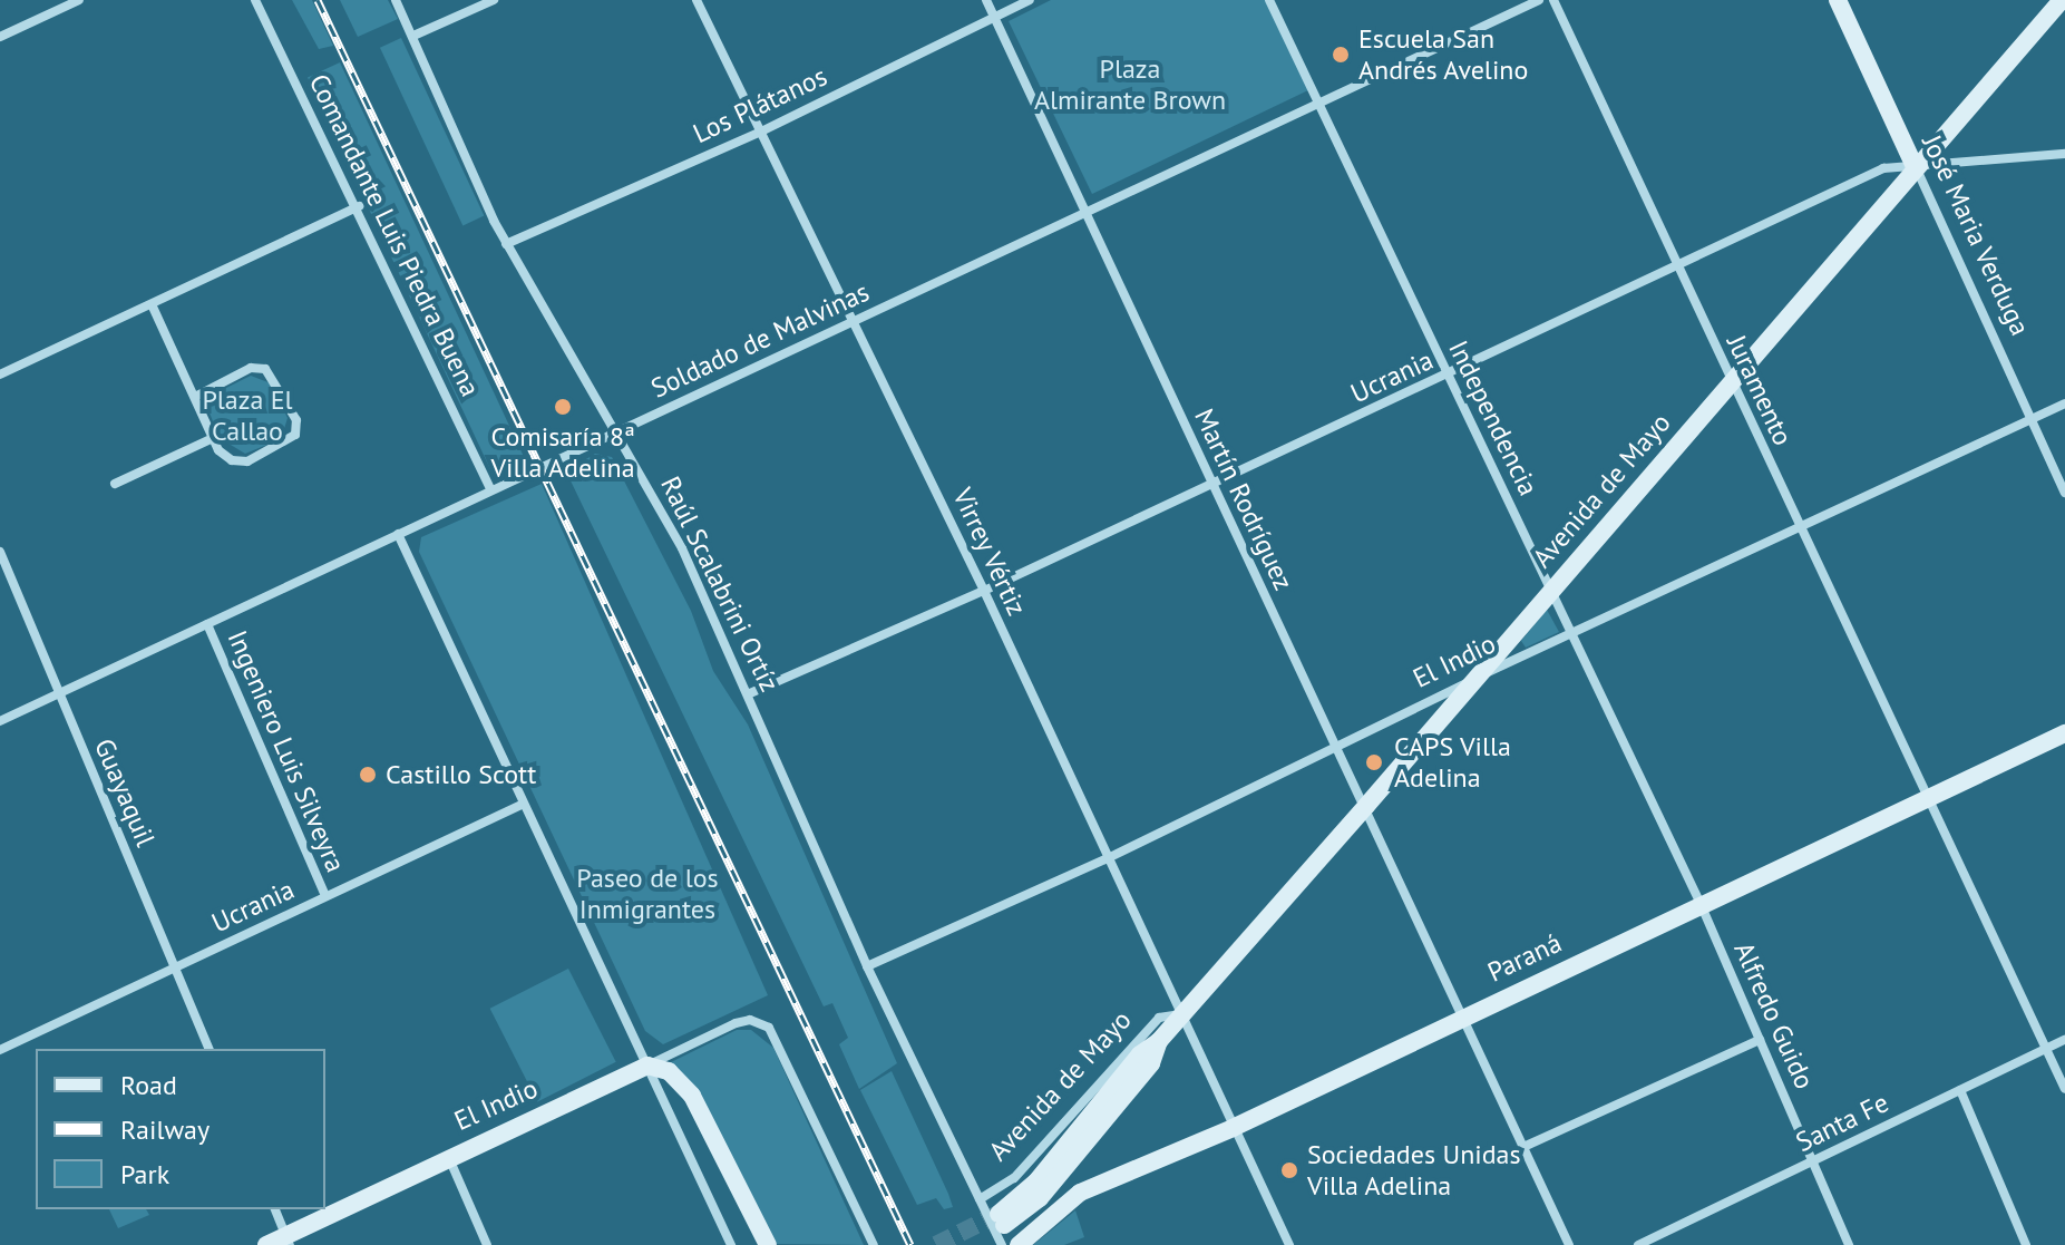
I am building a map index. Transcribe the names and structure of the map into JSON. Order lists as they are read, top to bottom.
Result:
{
  "streets": {
    "main road": [
      "José Maria Verduga",
      "Avenida de Mayo",
      "El Indio",
      "Paraná"
    ],
    "street": [
      "Los Plátanos",
      "Comandante Luis Piedra Buena",
      "Soldado de Malvinas",
      "Ucrania",
      "Juramento",
      "Independencia",
      "Martín Rodríguez",
      "Virrey Vértiz",
      "Raúl Scalabrini Ortíz",
      "Ingeniero Luis Silveyra",
      "Guayaquil",
      "Alfredo Guido",
      "Santa Fe"
    ]
  },
  "crossings": [
    ["Los Plátanos", "Martín Rodríguez"],
    ["Los Plátanos", "Virrey Vértiz"],
    ["Los Plátanos", "Raúl Scalabrini Ortíz"],
    ["Comandante Luis Piedra Buena", "Soldado de Malvinas"],
    ["José Maria Verduga", "Ucrania"],
    ["José Maria Verduga", "Avenida de Mayo"],
    ["José Maria Verduga", "El Indio"],
    ["Soldado de Malvinas", "Independencia"],
    ["Soldado de Malvinas", "Martín Rodríguez"],
    ["Soldado de Malvinas", "Virrey Vértiz"],
    ["Soldado de Malvinas", "Raúl Scalabrini Ortíz"],
    ["Soldado de Malvinas", "Ingeniero Luis Silveyra"],
    ["Soldado de Malvinas", "Guayaquil"],
    ["Ucrania", "Juramento"],
    ["Ucrania", "Independencia"],
    ["Ucrania", "Avenida de Mayo"],
    ["Ucrania", "Martín Rodríguez"],
    ["Ucrania", "Virrey Vértiz"],
    ["Ucrania", "Raúl Scalabrini Ortíz"],
    ["Ucrania", "Ingeniero Luis Silveyra"],
    ["Ucrania", "Guayaquil"],
    ["Juramento", "Avenida de Mayo"],
    ["Juramento", "El Indio"],
    ["Juramento", "Paraná"],
    ["Juramento", "Santa Fe"],
    ["Independencia", "Avenida de Mayo"],
    ["Independencia", "El Indio"],
    ["Independencia", "Paraná"],
    ["Independencia", "Alfredo Guido"],
    ["Avenida de Mayo", "Martín Rodríguez"],
    ["Avenida de Mayo", "Virrey Vértiz"],
    ["Avenida de Mayo", "Raúl Scalabrini Ortíz"],
    ["Avenida de Mayo", "El Indio"],
    ["Martín Rodríguez", "El Indio"],
    ["Martín Rodríguez", "Paraná"],
    ["Virrey Vértiz", "El Indio"],
    ["Virrey Vértiz", "Paraná"],
    ["Raúl Scalabrini Ortíz", "El Indio"],
    ["Paraná", "Alfredo Guido"],
    ["Alfredo Guido", "Santa Fe"]
  ],
  "parks": ["Plaza Almirante Brown", "Plaza El Callao", "Paseo de los Inmigrantes"],
  "places": [
    "Escuela San Andrés Avelino",
    "Comisaría 8ª Villa Adelina",
    "CAPS Villa Adelina",
    "Castillo Scott",
    "Sociedades Unidas Villa Adelina"
  ],
  "legend": ["Road", "Railway", "Park"]
}
